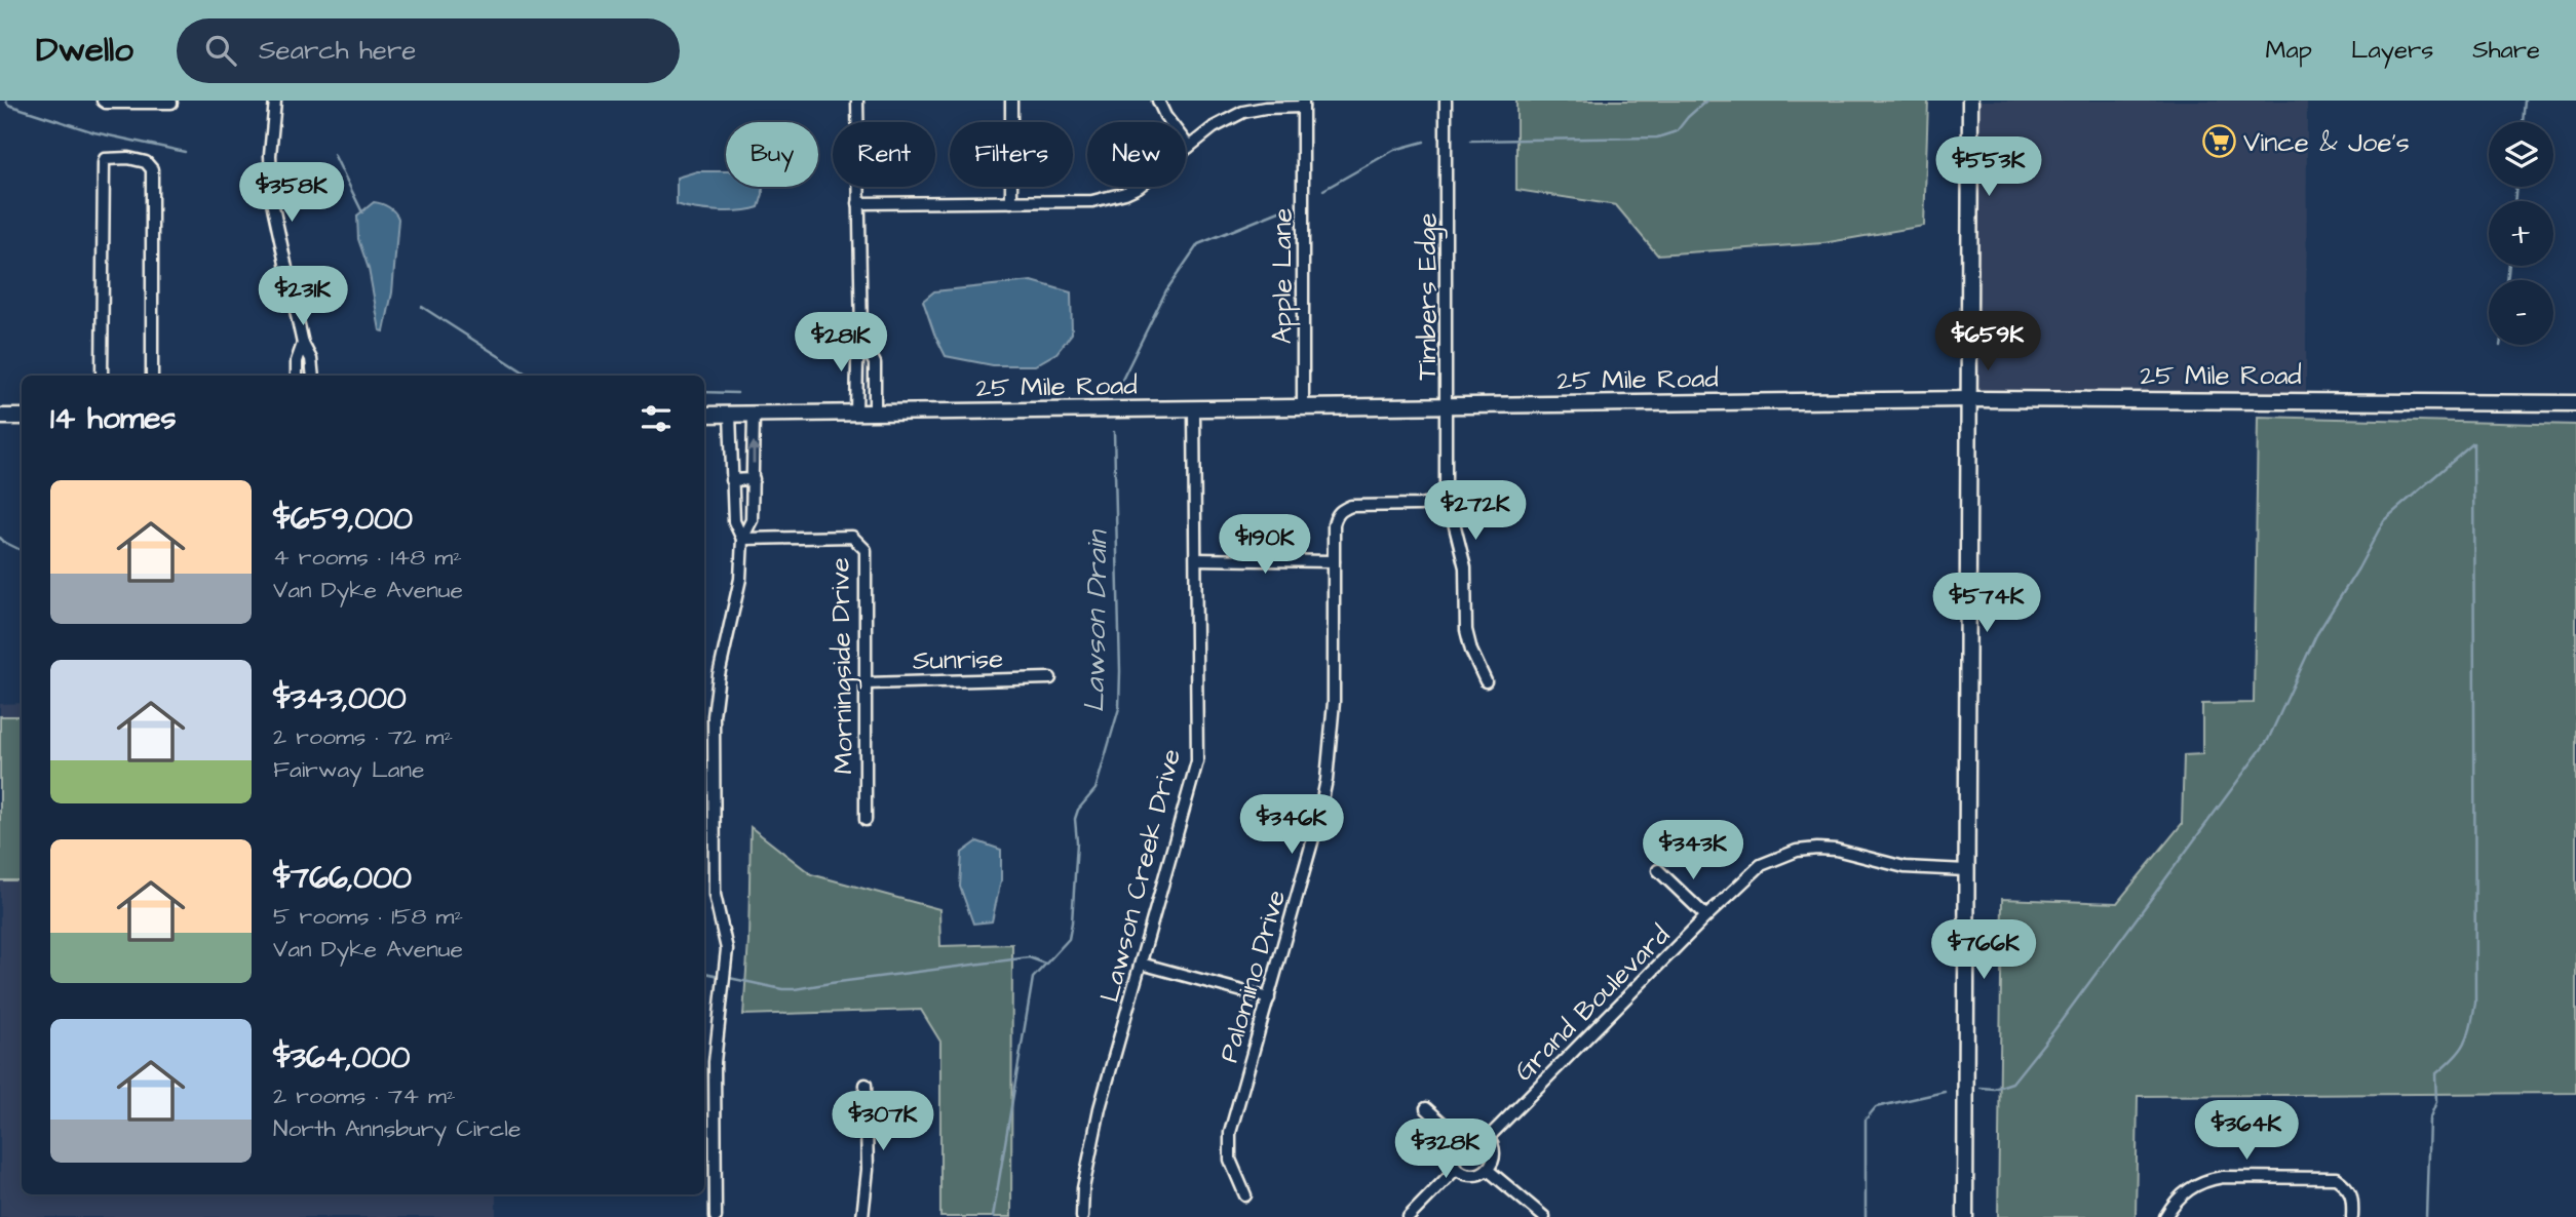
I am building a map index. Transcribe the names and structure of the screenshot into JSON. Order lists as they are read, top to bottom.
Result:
{
  "streets": {
    "street": [
      "Apple Lane",
      "Timbers Edge",
      "25 Mile Road",
      "Sunrise",
      "Morningside Drive",
      "Lawson Creek Drive",
      "Palomino Drive",
      "Grand Boulevard"
    ]
  },
  "crossings": [
    ["Apple Lane", "25 Mile Road"],
    ["Timbers Edge", "25 Mile Road"],
    ["Timbers Edge", "Palomino Drive"],
    ["25 Mile Road", "Lawson Creek Drive"],
    ["Sunrise", "Morningside Drive"]
  ],
  "water": ["Lawson Drain"],
  "places": {
    "supermarket": ["Vince & Joe's"]
  },
  "page": {
    "header": "Dwello",
    "search": "Search here",
    "nav": ["Map", "Layers", "Share"],
    "map_buttons": ["+", "−"],
    "chip": [
      "Buy",
      "Rent",
      "Filters",
      "New"
    ],
    "price": [
      "$553K",
      "$358K",
      "$231K",
      "$659K",
      "$281K",
      "$272K",
      "$190K",
      "$574K",
      "$346K",
      "$343K",
      "$766K",
      "$307K",
      "$364K",
      "$328K"
    ],
    "heading": "14 homes",
    "list": [
      {
        "name": "$659,000",
        "note": "4 rooms · 148 m² · Van Dyke Avenue"
      },
      {
        "name": "$343,000",
        "note": "2 rooms · 72 m² · Fairway Lane"
      },
      {
        "name": "$766,000",
        "note": "5 rooms · 158 m² · Van Dyke Avenue"
      },
      {
        "name": "$364,000",
        "note": "2 rooms · 74 m² · North Annsbury Circle"
      }
    ]
  }
}
